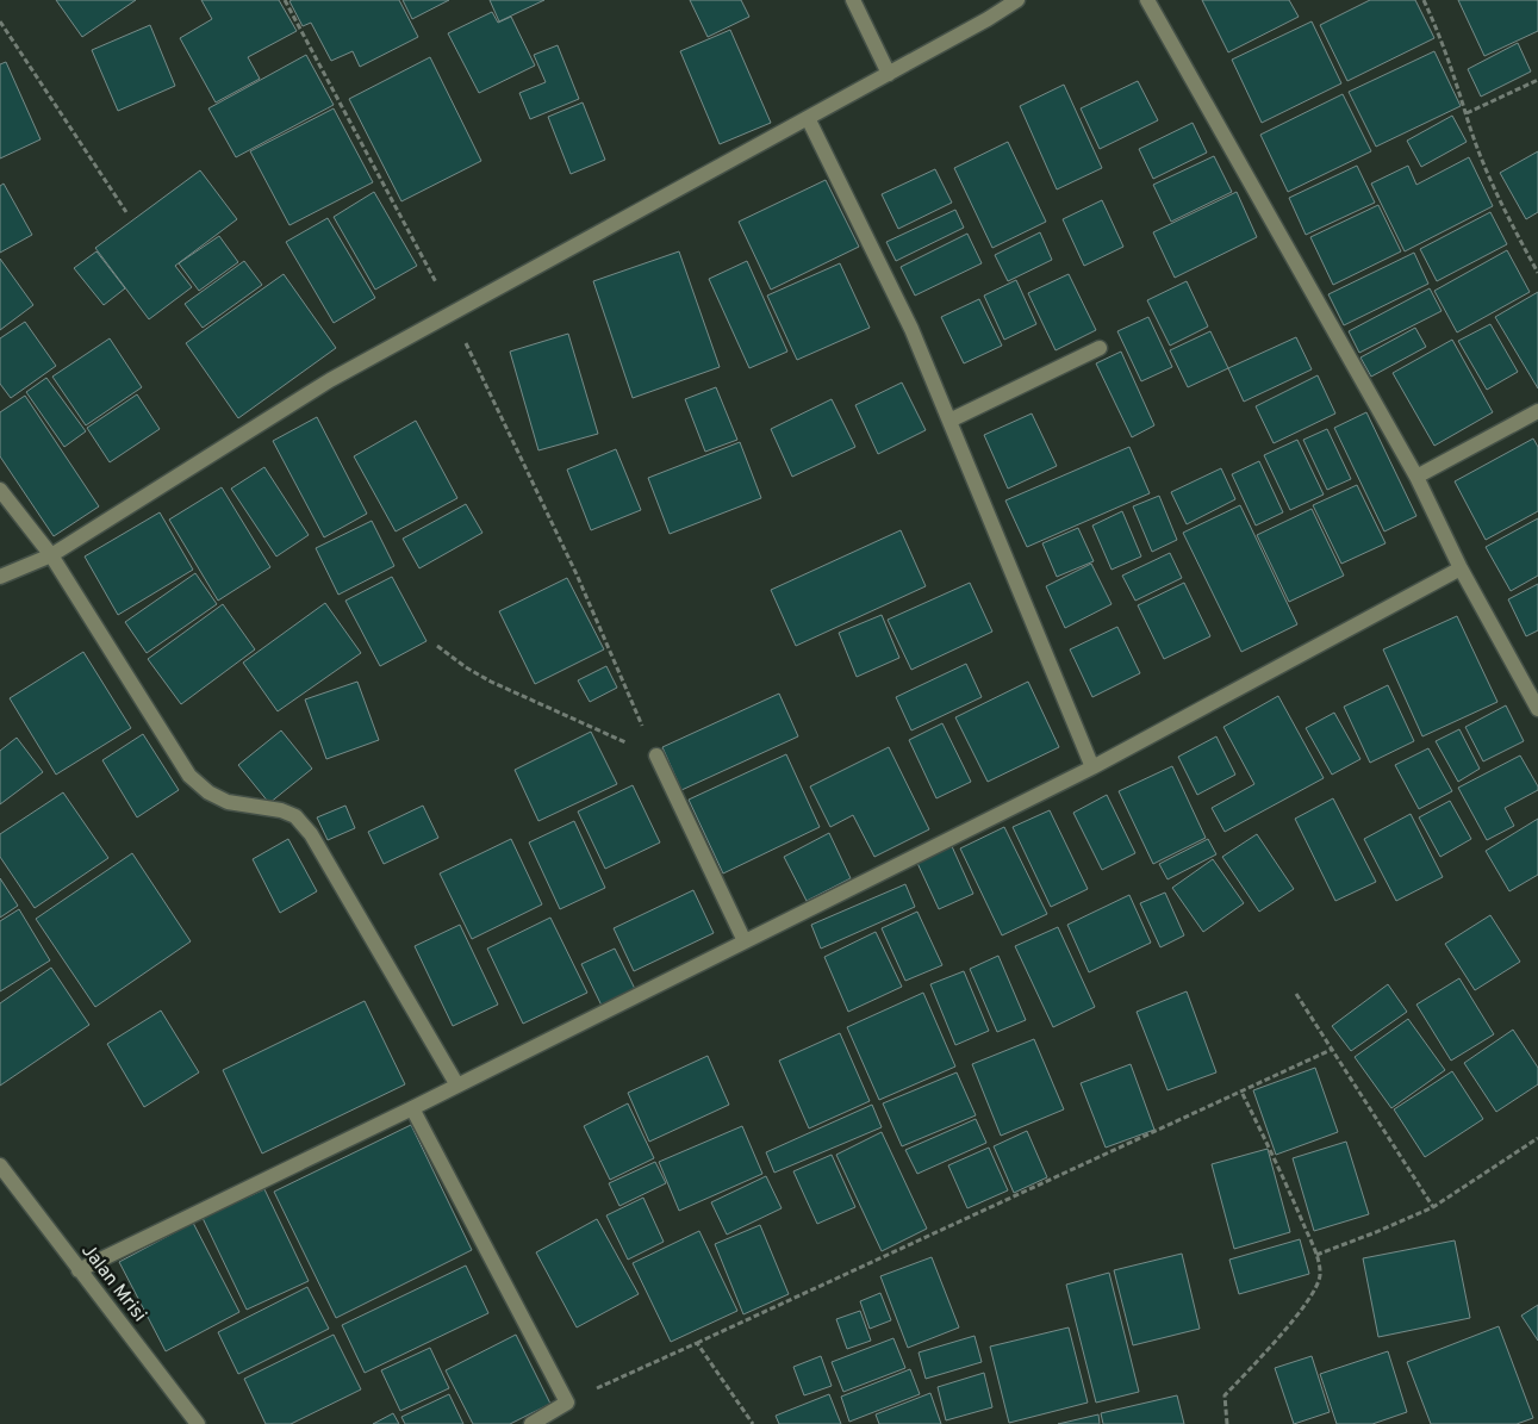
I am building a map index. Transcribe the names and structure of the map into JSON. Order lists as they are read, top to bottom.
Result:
{
  "streets": {
    "street": ["Jalan Mrisi"]
  }
}
